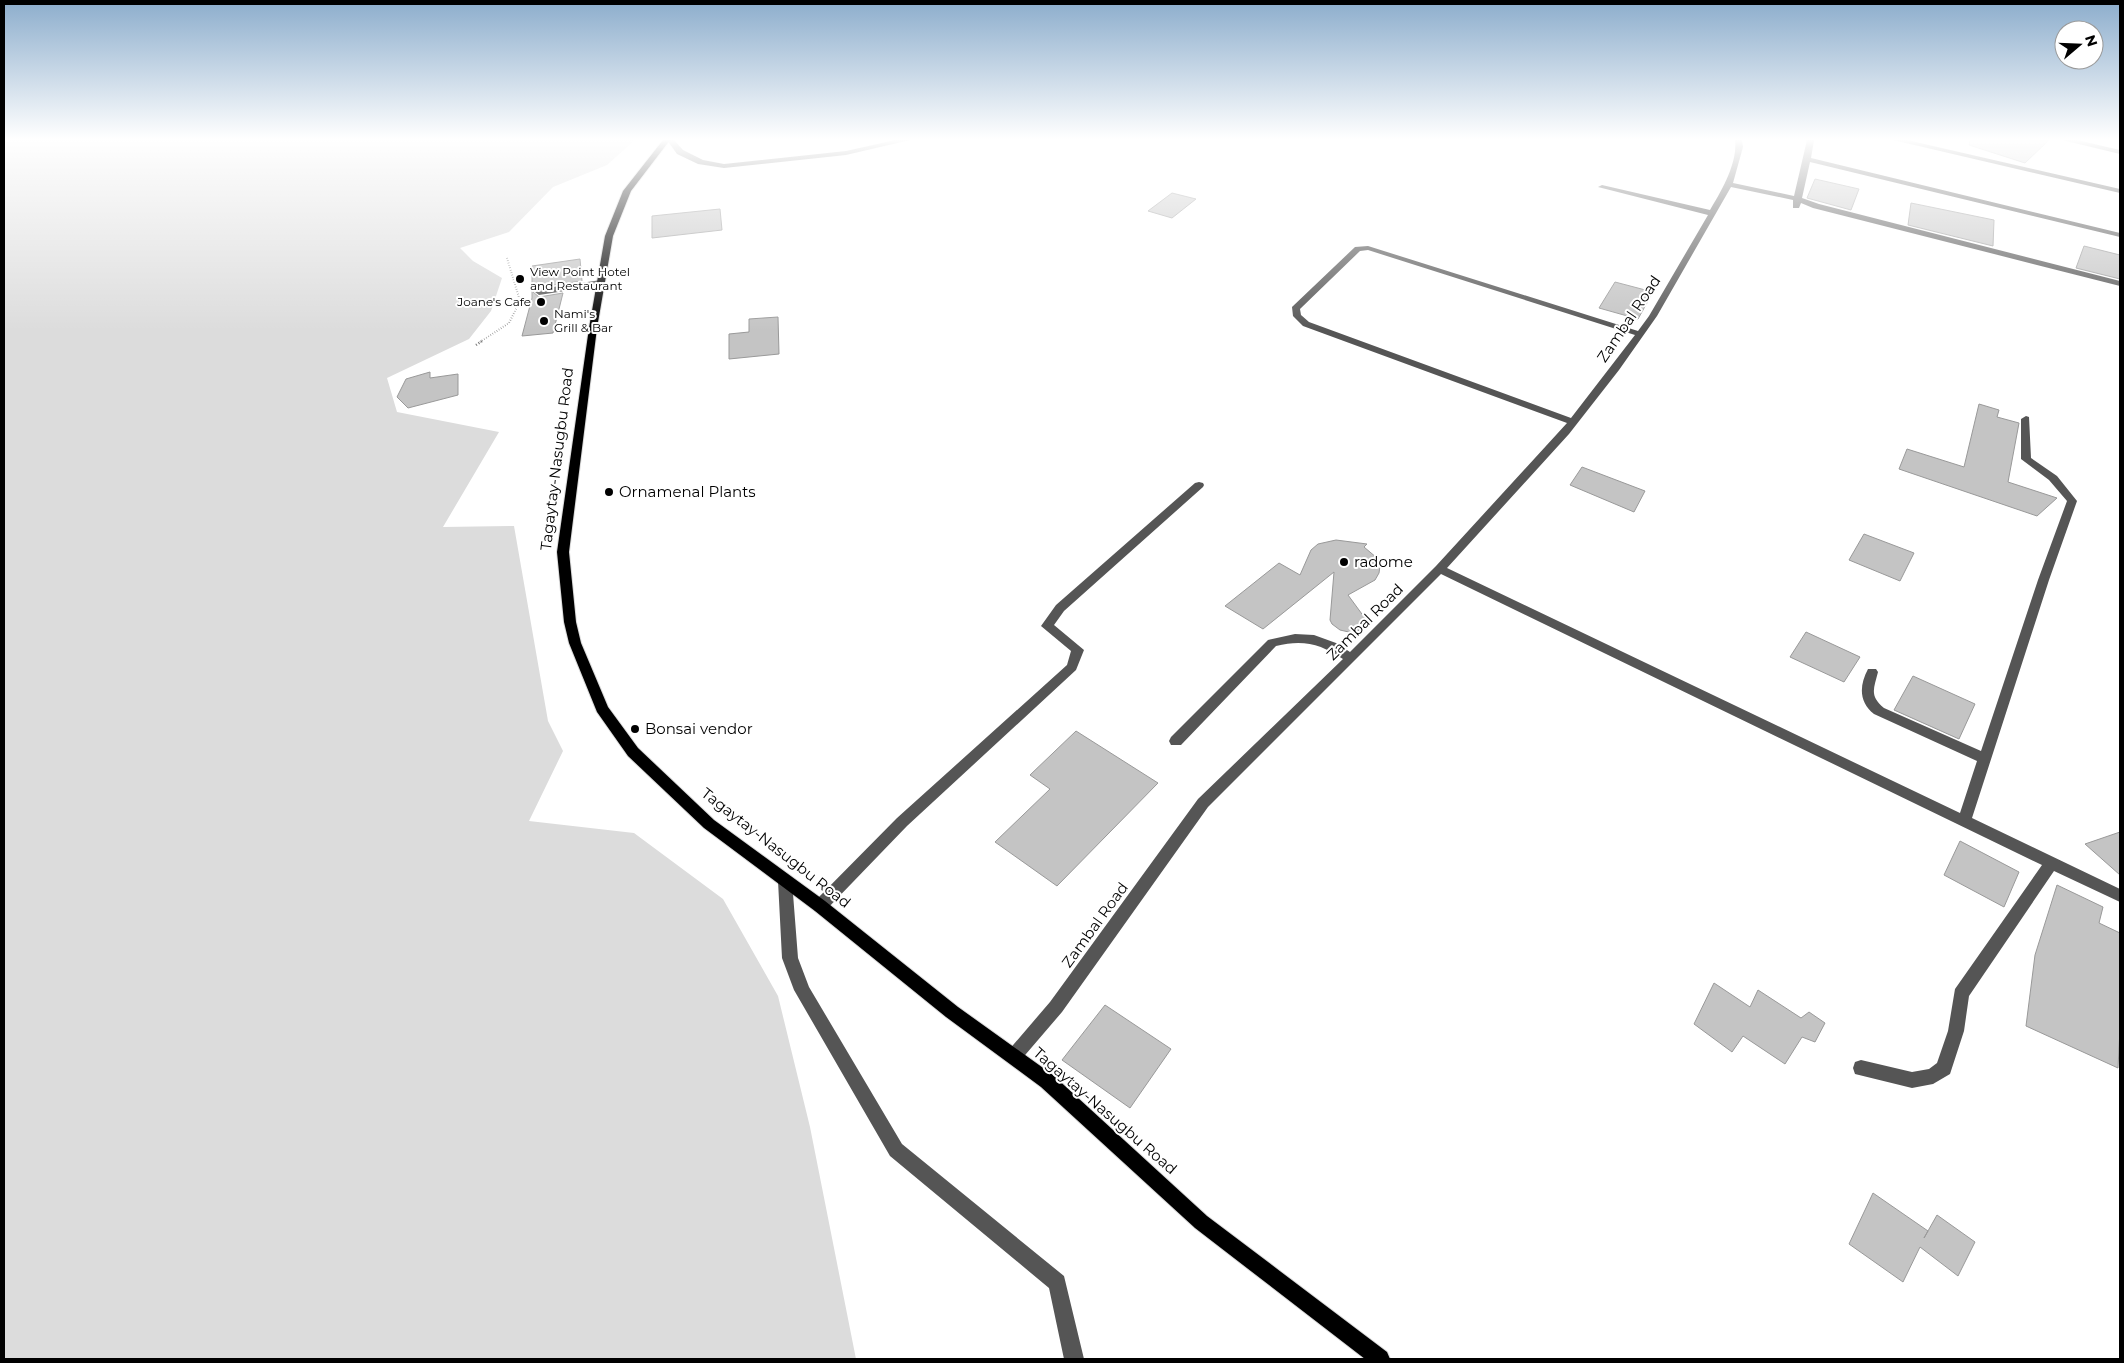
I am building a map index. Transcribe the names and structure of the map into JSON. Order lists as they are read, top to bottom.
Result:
{
  "streets": {
    "main road": ["Tagaytay-Nasugbu Road"],
    "street": ["Zambal Road"]
  },
  "crossings": [
    ["Zambal Road", "Tagaytay-Nasugbu Road"]
  ],
  "places": [
    "View Point Hotel and Restaurant",
    "Joane's Cafe",
    "Nami's Grill & Bar",
    "Ornamenal Plants",
    "radome",
    "Bonsai vendor"
  ],
  "north": "right"
}
